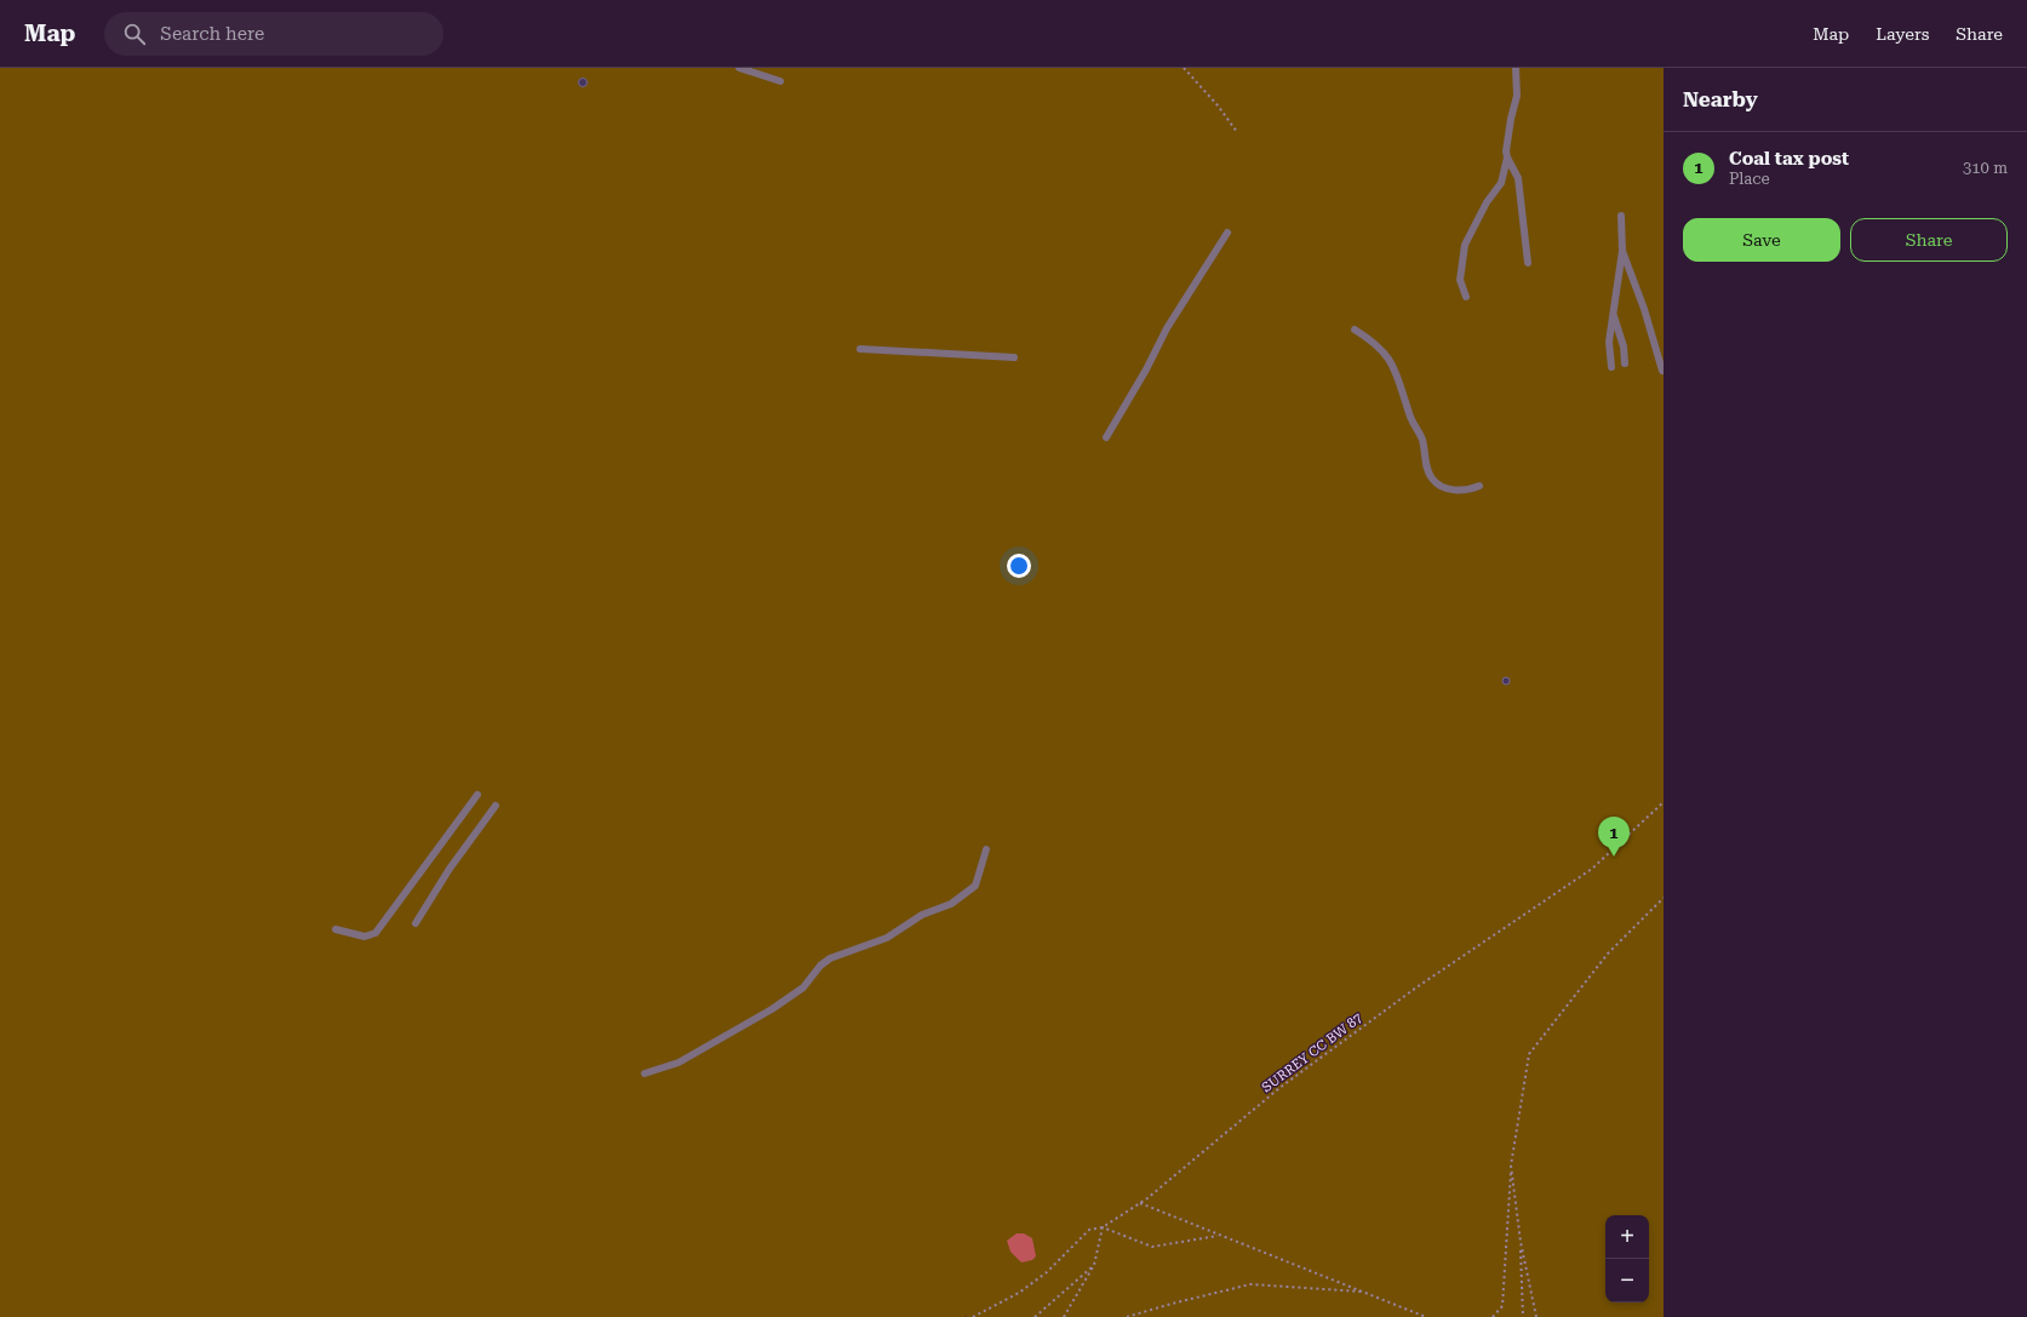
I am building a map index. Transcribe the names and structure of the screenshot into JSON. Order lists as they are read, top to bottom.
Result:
{
  "streets": {
    "path": ["SURREY CC BW 87"]
  },
  "page": {
    "header": "Map",
    "search": "Search here",
    "nav": ["Map", "Layers", "Share"],
    "heading": "Nearby",
    "list": [
      {
        "mark": "1",
        "name": "Coal tax post",
        "note": "Place",
        "value": "310 m"
      }
    ],
    "buttons": ["Save", "Share"],
    "pins": "1",
    "map_buttons": ["+", "−"]
  }
}
